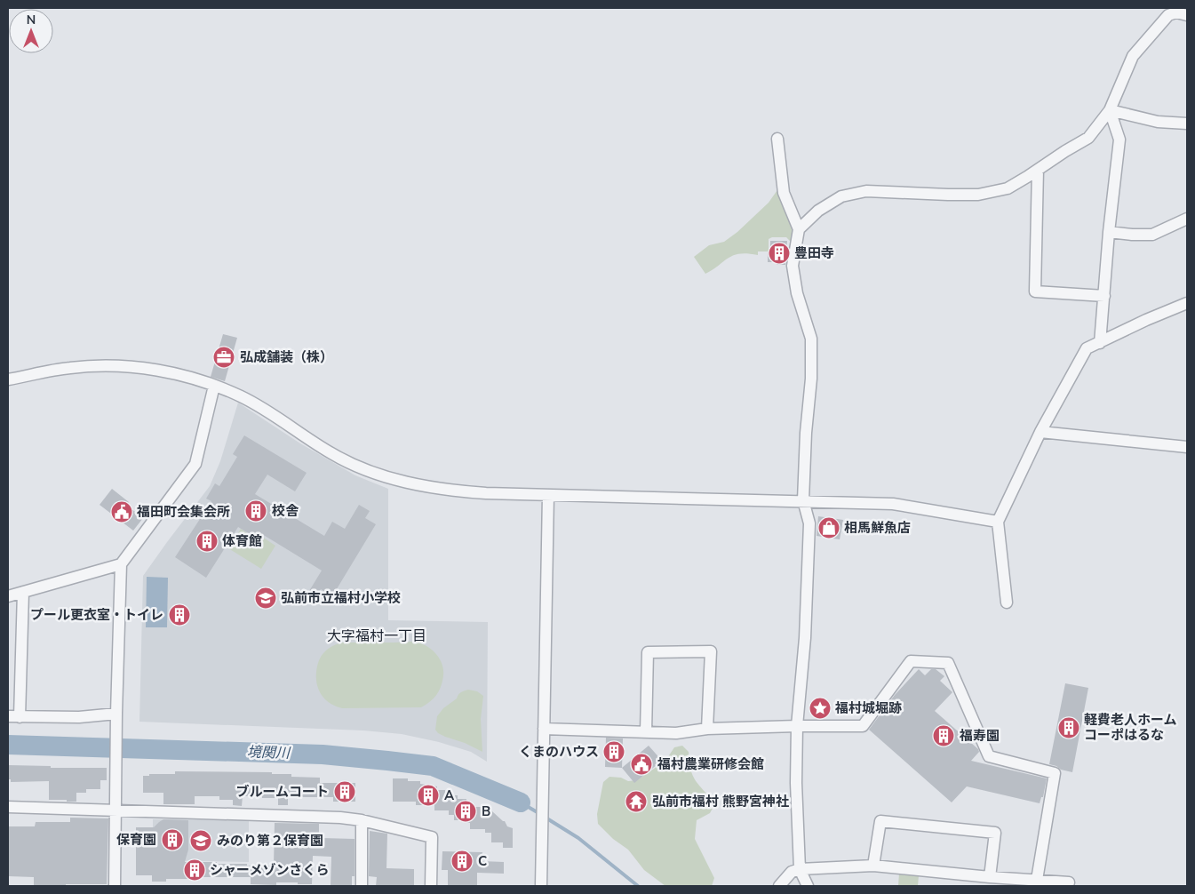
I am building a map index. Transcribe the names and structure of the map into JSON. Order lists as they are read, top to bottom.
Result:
{
  "districts": ["大字福村一丁目"],
  "water": ["境関川"],
  "places": {
    "building": [
      "豊田寺",
      "校舎",
      "体育館",
      "プール更衣室・トイレ",
      "軽費老人ホーム コーポはるな",
      "福寿園",
      "くまのハウス",
      "ブルームコート",
      "A",
      "B",
      "保育園",
      "C",
      "シャーメゾンさくら"
    ],
    "office": ["弘成舗装（株）"],
    "public building": ["福田町会集会所", "福村農業研修会館"],
    "shop": ["相馬鮮魚店"],
    "school or university": ["弘前市立福村小学校", "みのり第２保育園"],
    "place": ["福村城堀跡"],
    "temple": ["弘前市福村 熊野宮神社"]
  },
  "north": "top"
}
